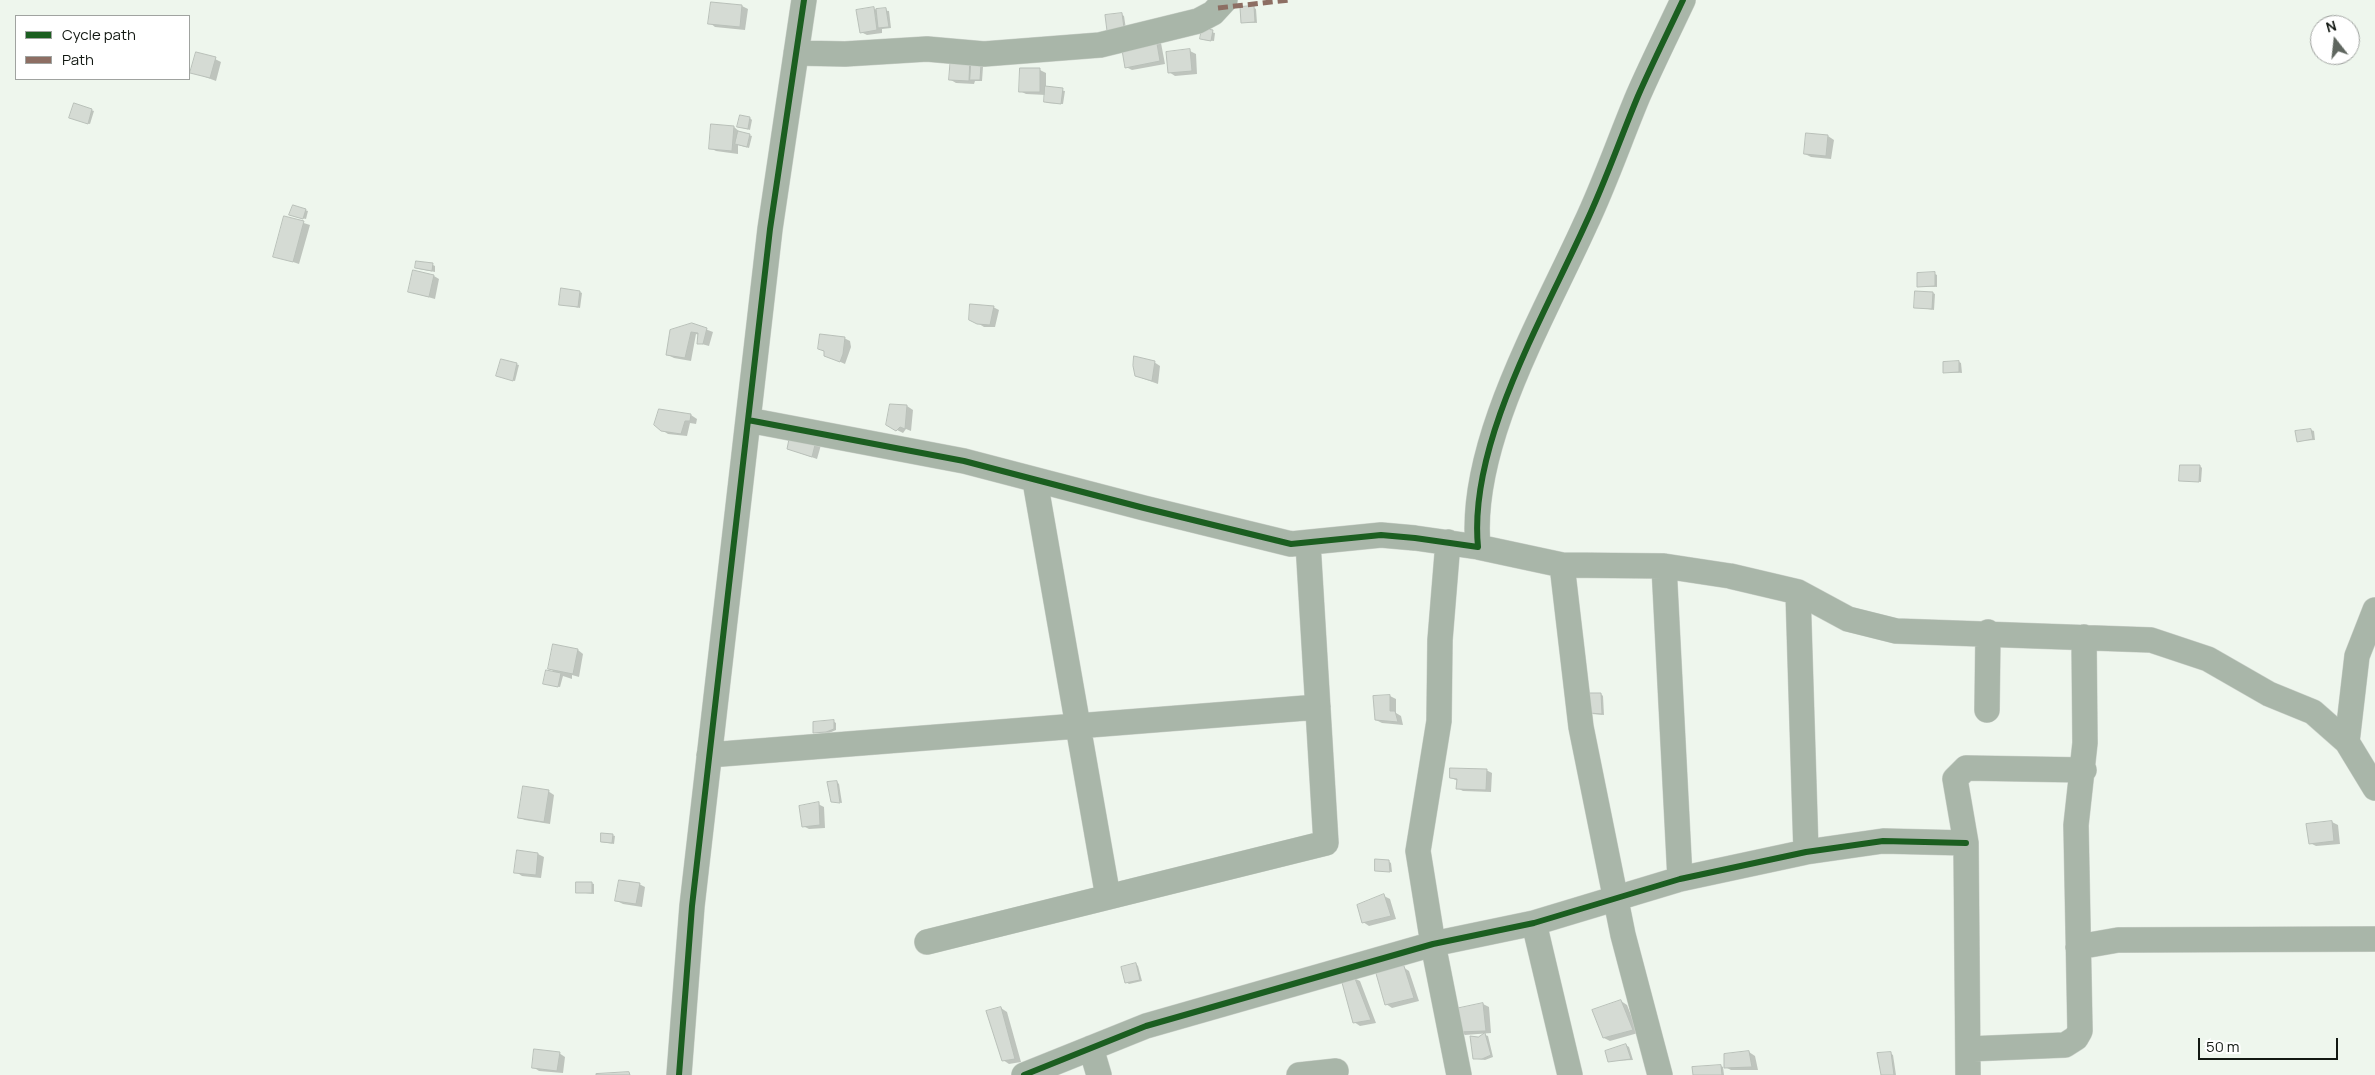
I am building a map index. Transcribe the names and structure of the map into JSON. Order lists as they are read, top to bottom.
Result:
{
  "legend": ["Cycle path", "Path"],
  "scale_bar": "50 m",
  "north": "top"
}
